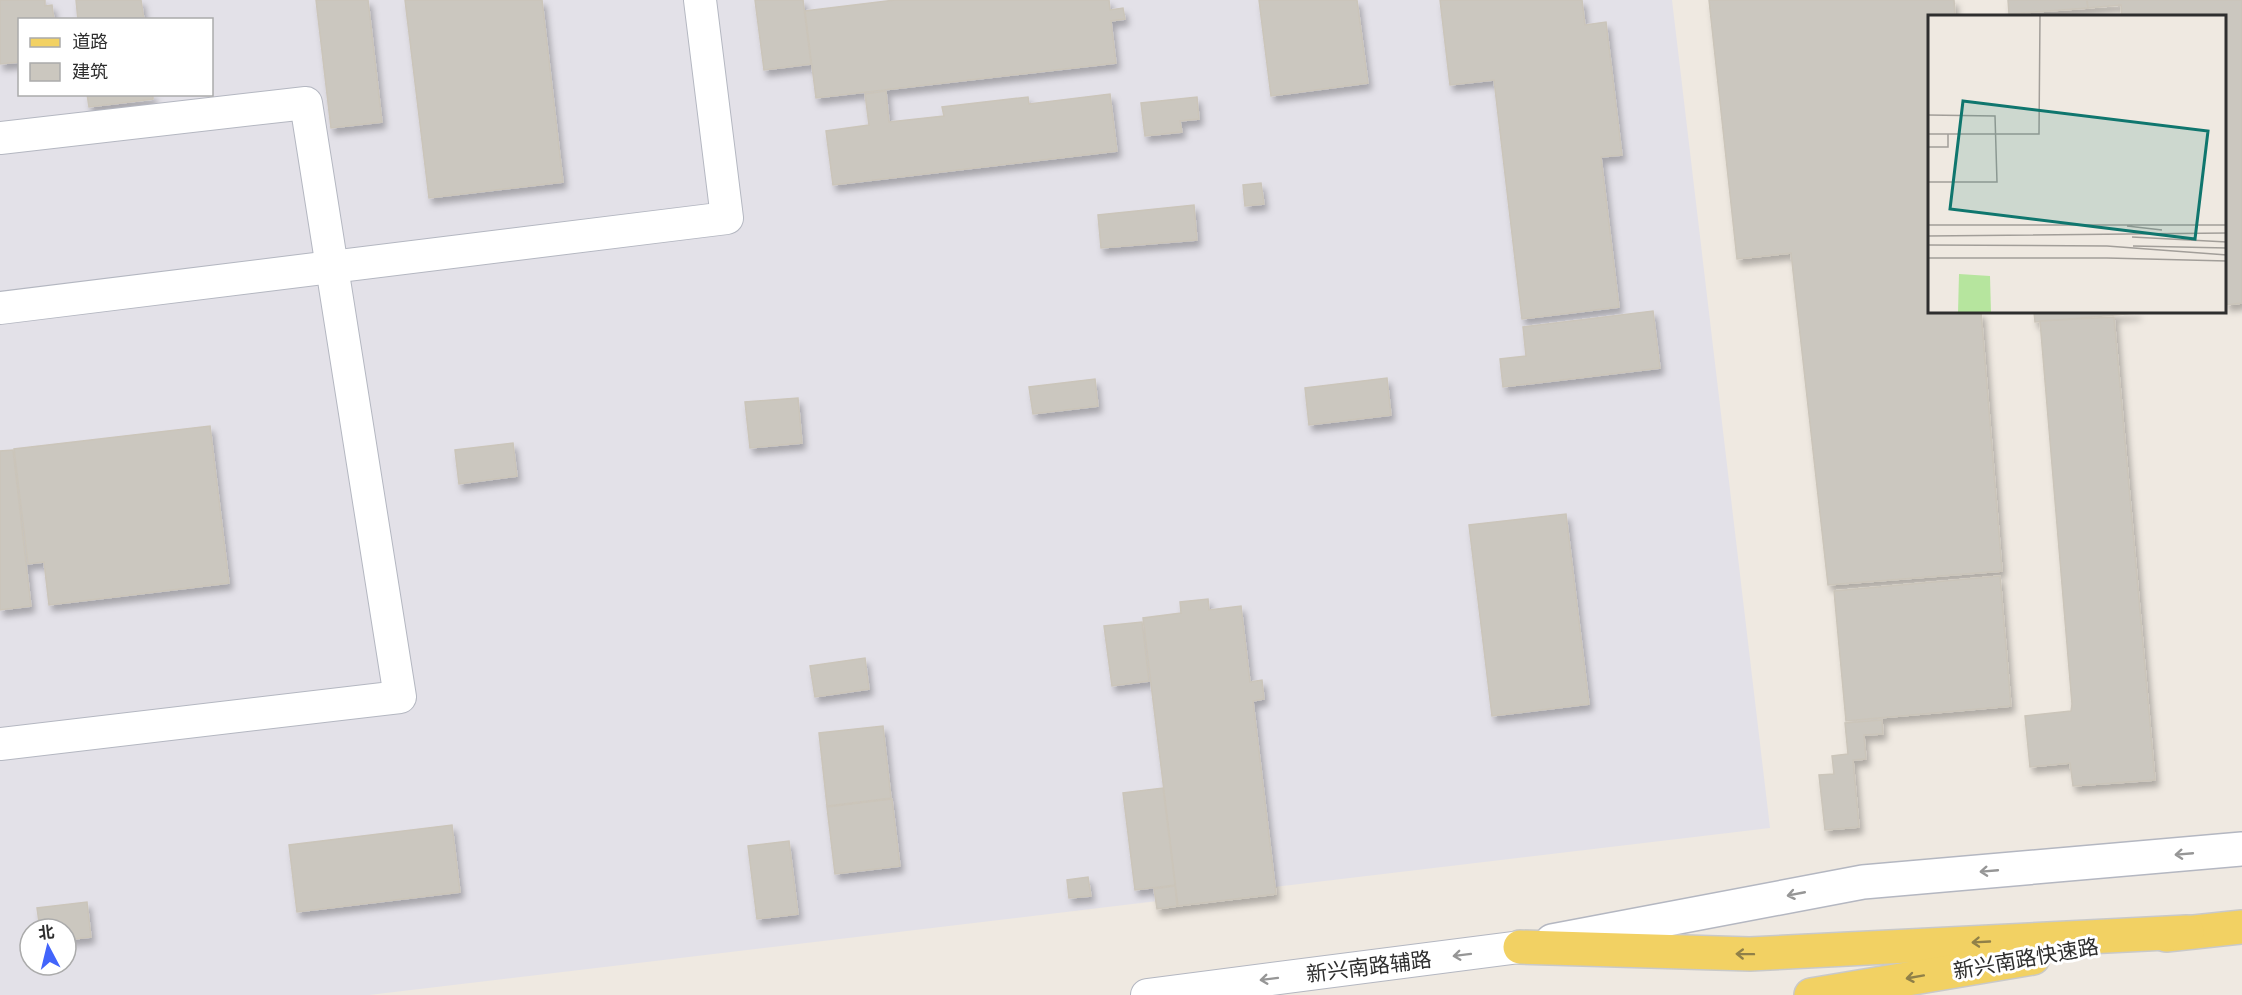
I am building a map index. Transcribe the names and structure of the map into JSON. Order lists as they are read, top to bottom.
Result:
{
  "streets": {
    "main road": ["新兴南路快速路"],
    "street": ["新兴南路辅路"]
  },
  "one_way": ["新兴南路辅路"],
  "legend": ["道路", "建筑"],
  "north": "top"
}
